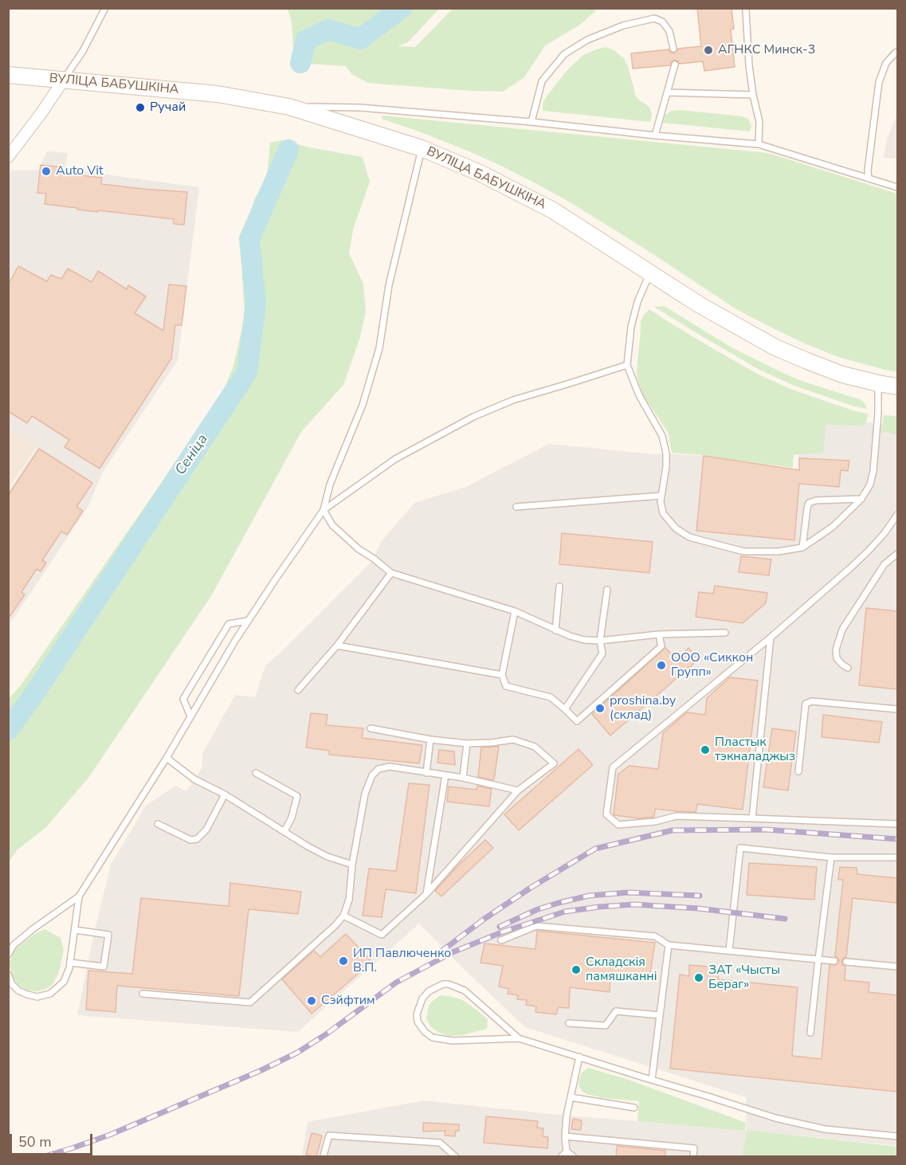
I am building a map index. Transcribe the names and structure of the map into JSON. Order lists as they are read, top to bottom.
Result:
{
  "streets": {
    "street": ["ВУЛІЦА БАБУШКІНА"]
  },
  "water": ["Сеніца"],
  "places": [
    "АГНКС Минск-3",
    "Ручай",
    "Auto Vit",
    "ООО «Сиккон Групп»",
    "рroshina.by (склад)",
    "Пластык тэкналаджыз",
    "ИП Павлюченко В.П.",
    "Складскія памяшканні",
    "ЗАТ «Чысты Бераг»",
    "Сэйфтим"
  ],
  "scale_bar": "50 m"
}
